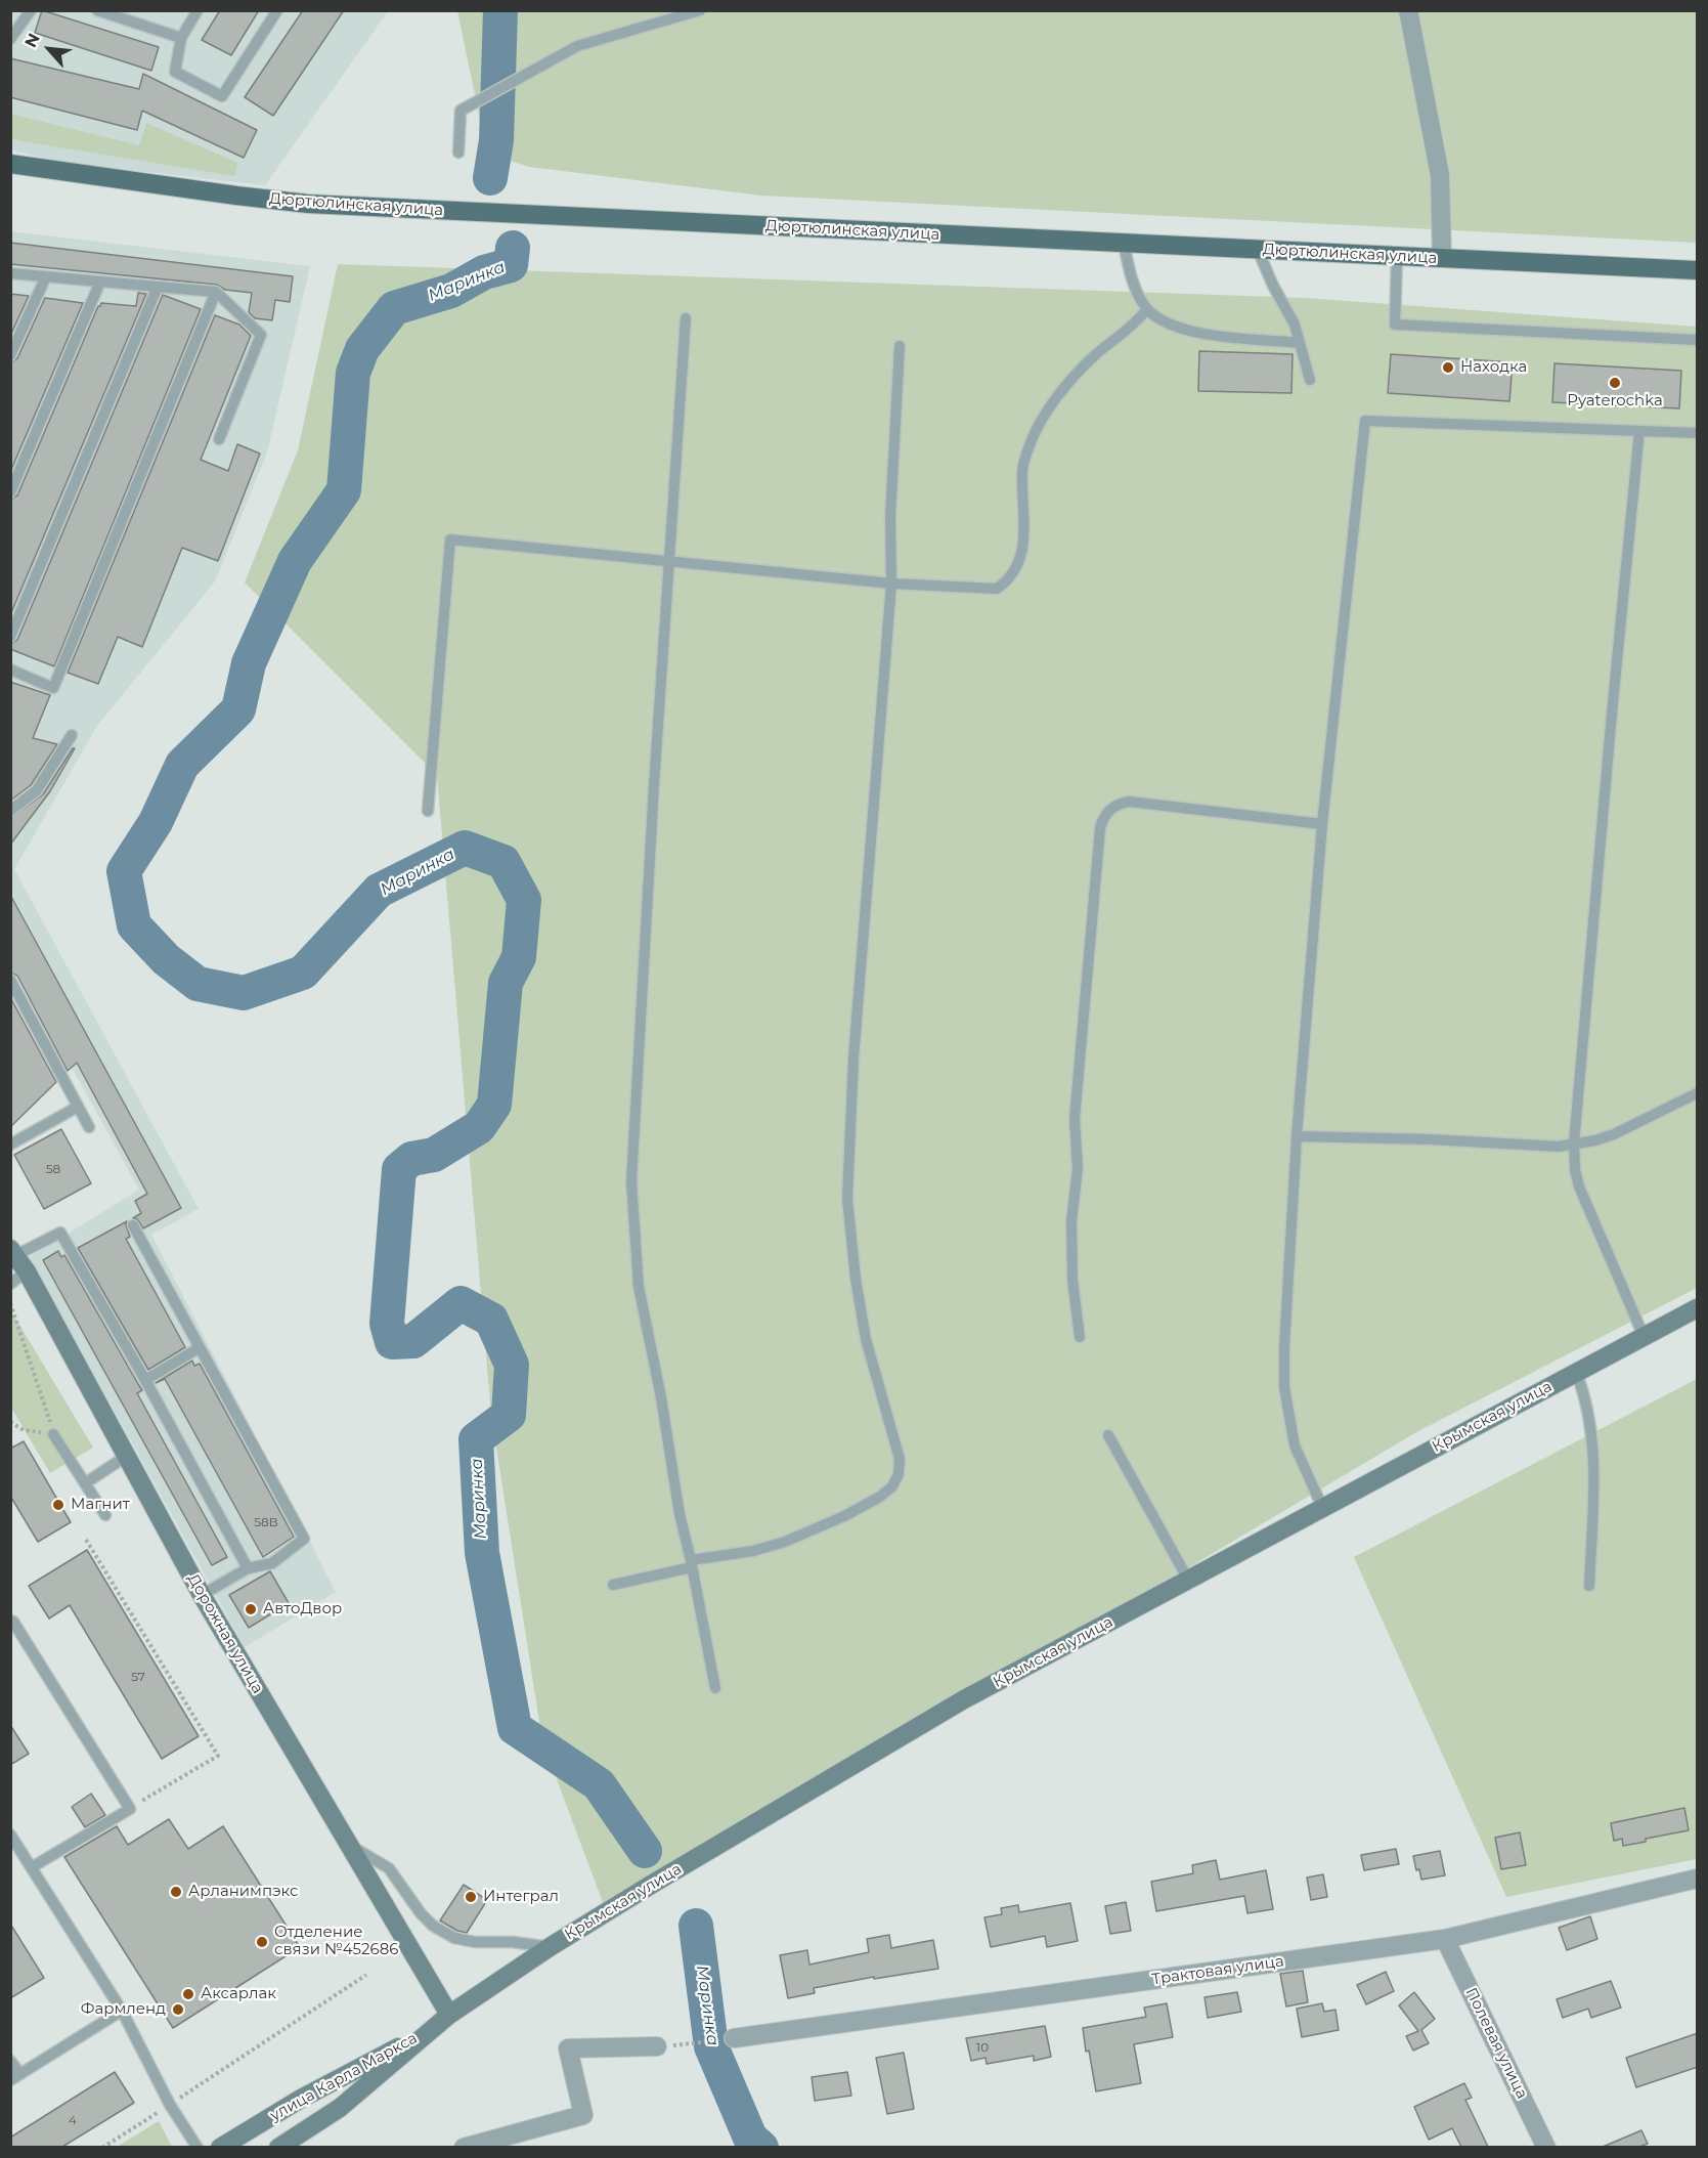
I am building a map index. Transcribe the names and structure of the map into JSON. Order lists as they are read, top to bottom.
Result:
{
  "streets": {
    "main road": [
      "Дюртюлинская улица",
      "Крымская улица",
      "Дорожная улица",
      "улица Карла Маркса"
    ],
    "street": ["Трактовая улица", "Полевая улица"]
  },
  "crossings": [
    ["Крымская улица", "Дорожная улица"],
    ["Крымская улица", "улица Карла Маркса"],
    ["Трактовая улица", "Полевая улица"]
  ],
  "water": ["Маринка"],
  "places": [
    "Находка",
    "Pyaterochka",
    "Магнит",
    "АвтоДвор",
    "Арланимпэкс",
    "Интеграл",
    "Отделение связи №452686",
    "Аксарлак",
    "Фармленд"
  ],
  "house_numbers": [
    "58",
    "58В",
    "57",
    "10",
    "4"
  ],
  "north": "top left"
}
